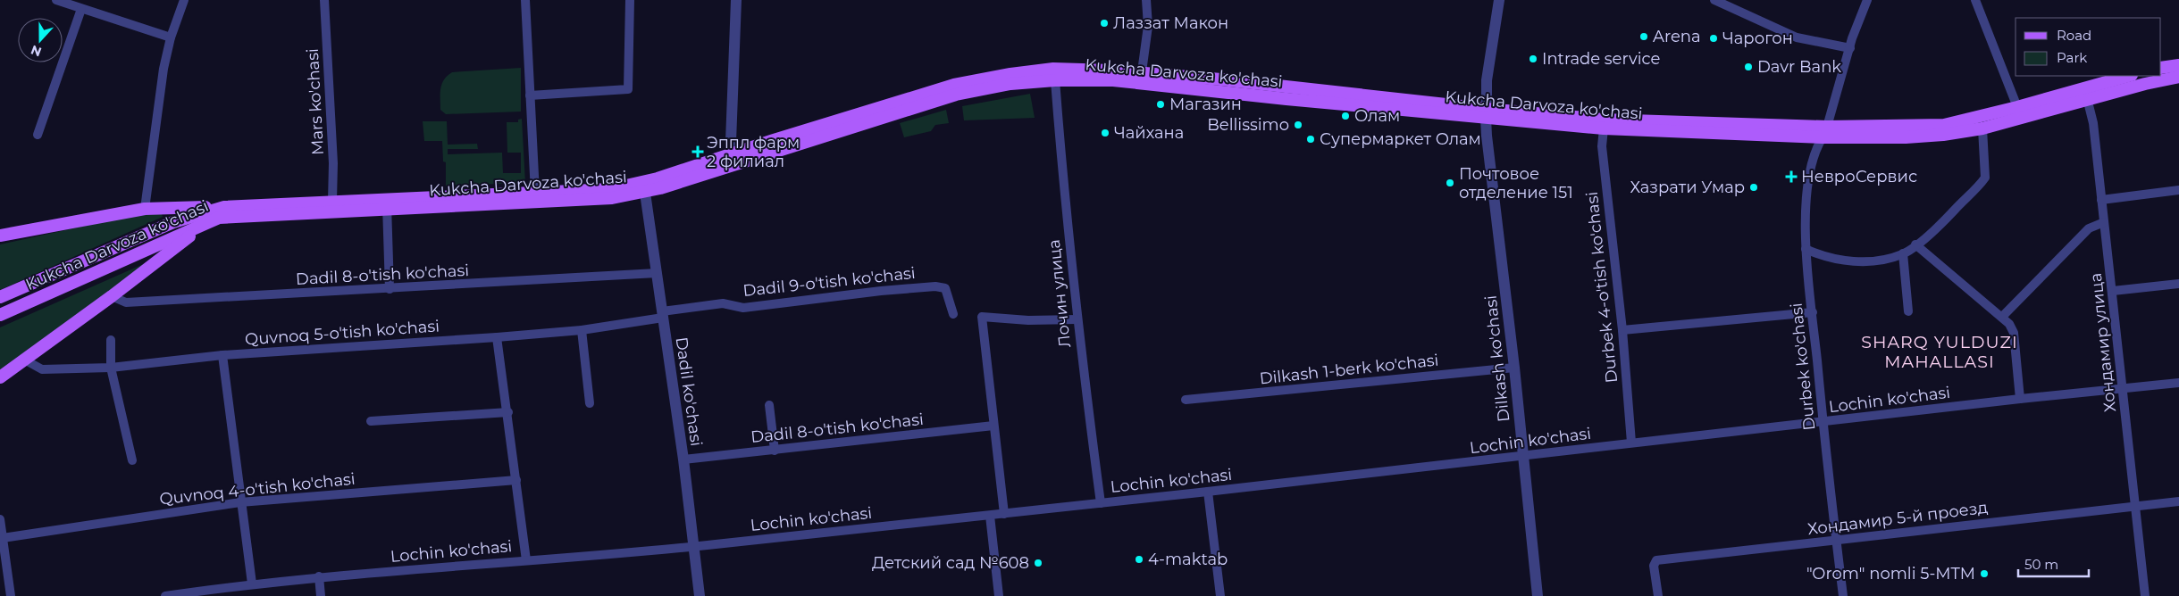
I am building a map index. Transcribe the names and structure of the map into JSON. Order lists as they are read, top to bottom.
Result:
{
  "streets": {
    "main road": ["Kukcha Darvoza ko'chasi"],
    "street": [
      "Mars ko'chasi",
      "Dadil 8-o'tish ko'chasi",
      "Dadil 9-o'tish ko'chasi",
      "Durbek 4-o'tish ko'chasi",
      "Лочин улица",
      "Quvnoq 5-o'tish ko'chasi",
      "Хондамир улица",
      "Dilkash ko'chasi",
      "Durbek ko'chasi",
      "Dilkash 1-berk ko'chasi",
      "Dadil ko'chasi",
      "Lochin ko'chasi",
      "Quvnoq 4-o'tish ko'chasi",
      "Хондамир 5-й проезд"
    ]
  },
  "crossings": [
    ["Kukcha Darvoza ko'chasi", "Mars ko'chasi"],
    ["Kukcha Darvoza ko'chasi", "Durbek 4-o'tish ko'chasi"],
    ["Kukcha Darvoza ko'chasi", "Лочин улица"],
    ["Kukcha Darvoza ko'chasi", "Хондамир улица"],
    ["Kukcha Darvoza ko'chasi", "Dilkash ko'chasi"],
    ["Kukcha Darvoza ko'chasi", "Durbek ko'chasi"],
    ["Kukcha Darvoza ko'chasi", "Dadil ko'chasi"],
    ["Dadil 8-o'tish ko'chasi", "Dadil ko'chasi"],
    ["Dadil 9-o'tish ko'chasi", "Quvnoq 5-o'tish ko'chasi"],
    ["Dadil 9-o'tish ko'chasi", "Dadil ko'chasi"],
    ["Durbek 4-o'tish ko'chasi", "Lochin ko'chasi"],
    ["Лочин улица", "Lochin ko'chasi"],
    ["Quvnoq 5-o'tish ko'chasi", "Dadil ko'chasi"],
    ["Хондамир улица", "Lochin ko'chasi"],
    ["Хондамир улица", "Хондамир 5-й проезд"],
    ["Dilkash ko'chasi", "Dilkash 1-berk ko'chasi"],
    ["Dilkash ko'chasi", "Lochin ko'chasi"],
    ["Durbek ko'chasi", "Lochin ko'chasi"],
    ["Durbek ko'chasi", "Хондамир 5-й проезд"],
    ["Dadil ko'chasi", "Lochin ko'chasi"]
  ],
  "districts": ["SHARQ YULDUZI MAHALLASI"],
  "places": {
    "other": [
      "Лаззат Макон",
      "Arena",
      "Чарогон",
      "Intrade service",
      "Davr Bank",
      "Магазин",
      "Олам",
      "Bellissimo",
      "Чайхана",
      "Супермаркет Олам",
      "Почтовое отделение 151",
      "Хазрати Умар",
      "4-maktab",
      "Детский сад №608",
      "\"Orom\" nomli 5-MTM"
    ],
    "health": ["Эппл фарм 2 филиал", "НевроСервис"]
  },
  "legend": ["Road", "Park"],
  "scale_bar": "50 m",
  "north": "bottom"
}
